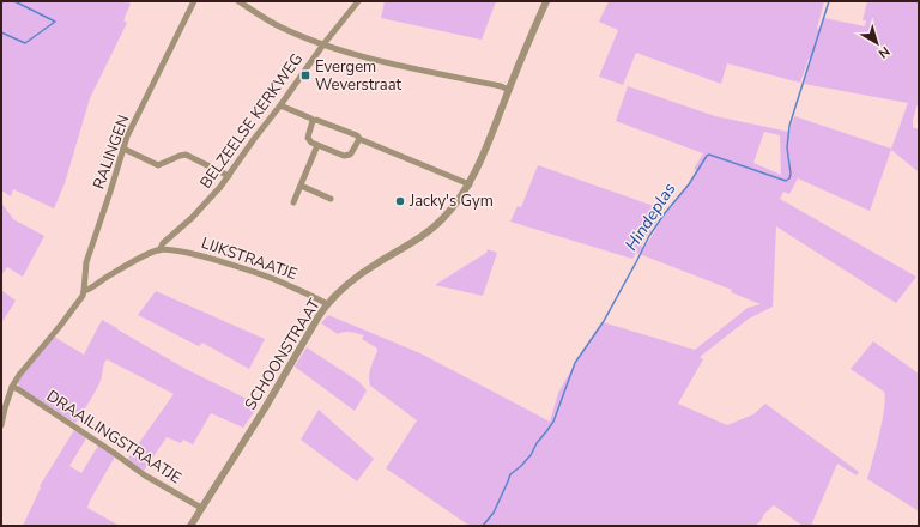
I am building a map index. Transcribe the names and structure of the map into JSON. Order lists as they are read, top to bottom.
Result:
{
  "streets": {
    "street": [
      "BELZEELSE KERKWEG",
      "RALINGEN",
      "LIJKSTRAATJE",
      "SCHOONSTRAAT",
      "DRAAILINGSTRAATJE"
    ]
  },
  "crossings": [
    ["BELZEELSE KERKWEG", "RALINGEN"],
    ["BELZEELSE KERKWEG", "LIJKSTRAATJE"],
    ["RALINGEN", "LIJKSTRAATJE"],
    ["RALINGEN", "DRAAILINGSTRAATJE"],
    ["LIJKSTRAATJE", "SCHOONSTRAAT"],
    ["SCHOONSTRAAT", "DRAAILINGSTRAATJE"]
  ],
  "water": ["Hindeplas"],
  "places": {
    "transit": ["Evergem Weverstraat"],
    "other": ["Jacky's Gym"]
  },
  "north": "bottom right"
}
